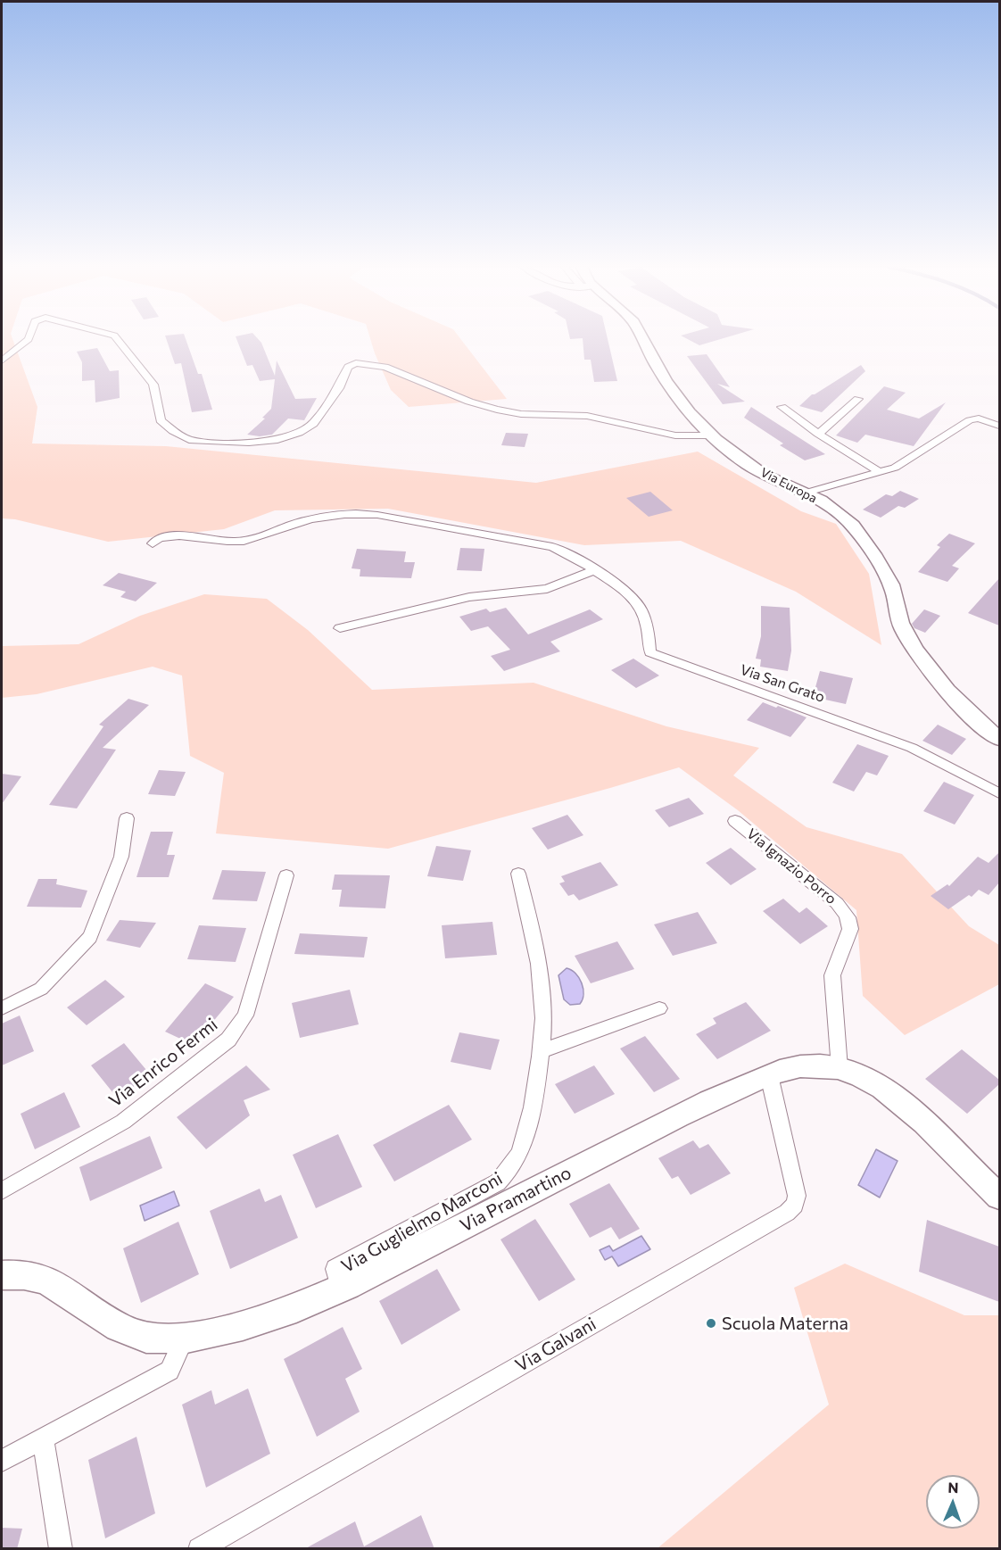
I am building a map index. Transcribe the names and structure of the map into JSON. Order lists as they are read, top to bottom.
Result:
{
  "streets": {
    "street": [
      "Via Europa",
      "Via San Grato",
      "Via Ignazio Porro",
      "Via Enrico Fermi",
      "Via Pramartino",
      "Via Guglielmo Marconi",
      "Via Galvani"
    ]
  },
  "crossings": [
    ["Via Ignazio Porro", "Via Pramartino"],
    ["Via Pramartino", "Via Guglielmo Marconi"],
    ["Via Pramartino", "Via Galvani"]
  ],
  "places": ["Scuola Materna"],
  "north": "top"
}
